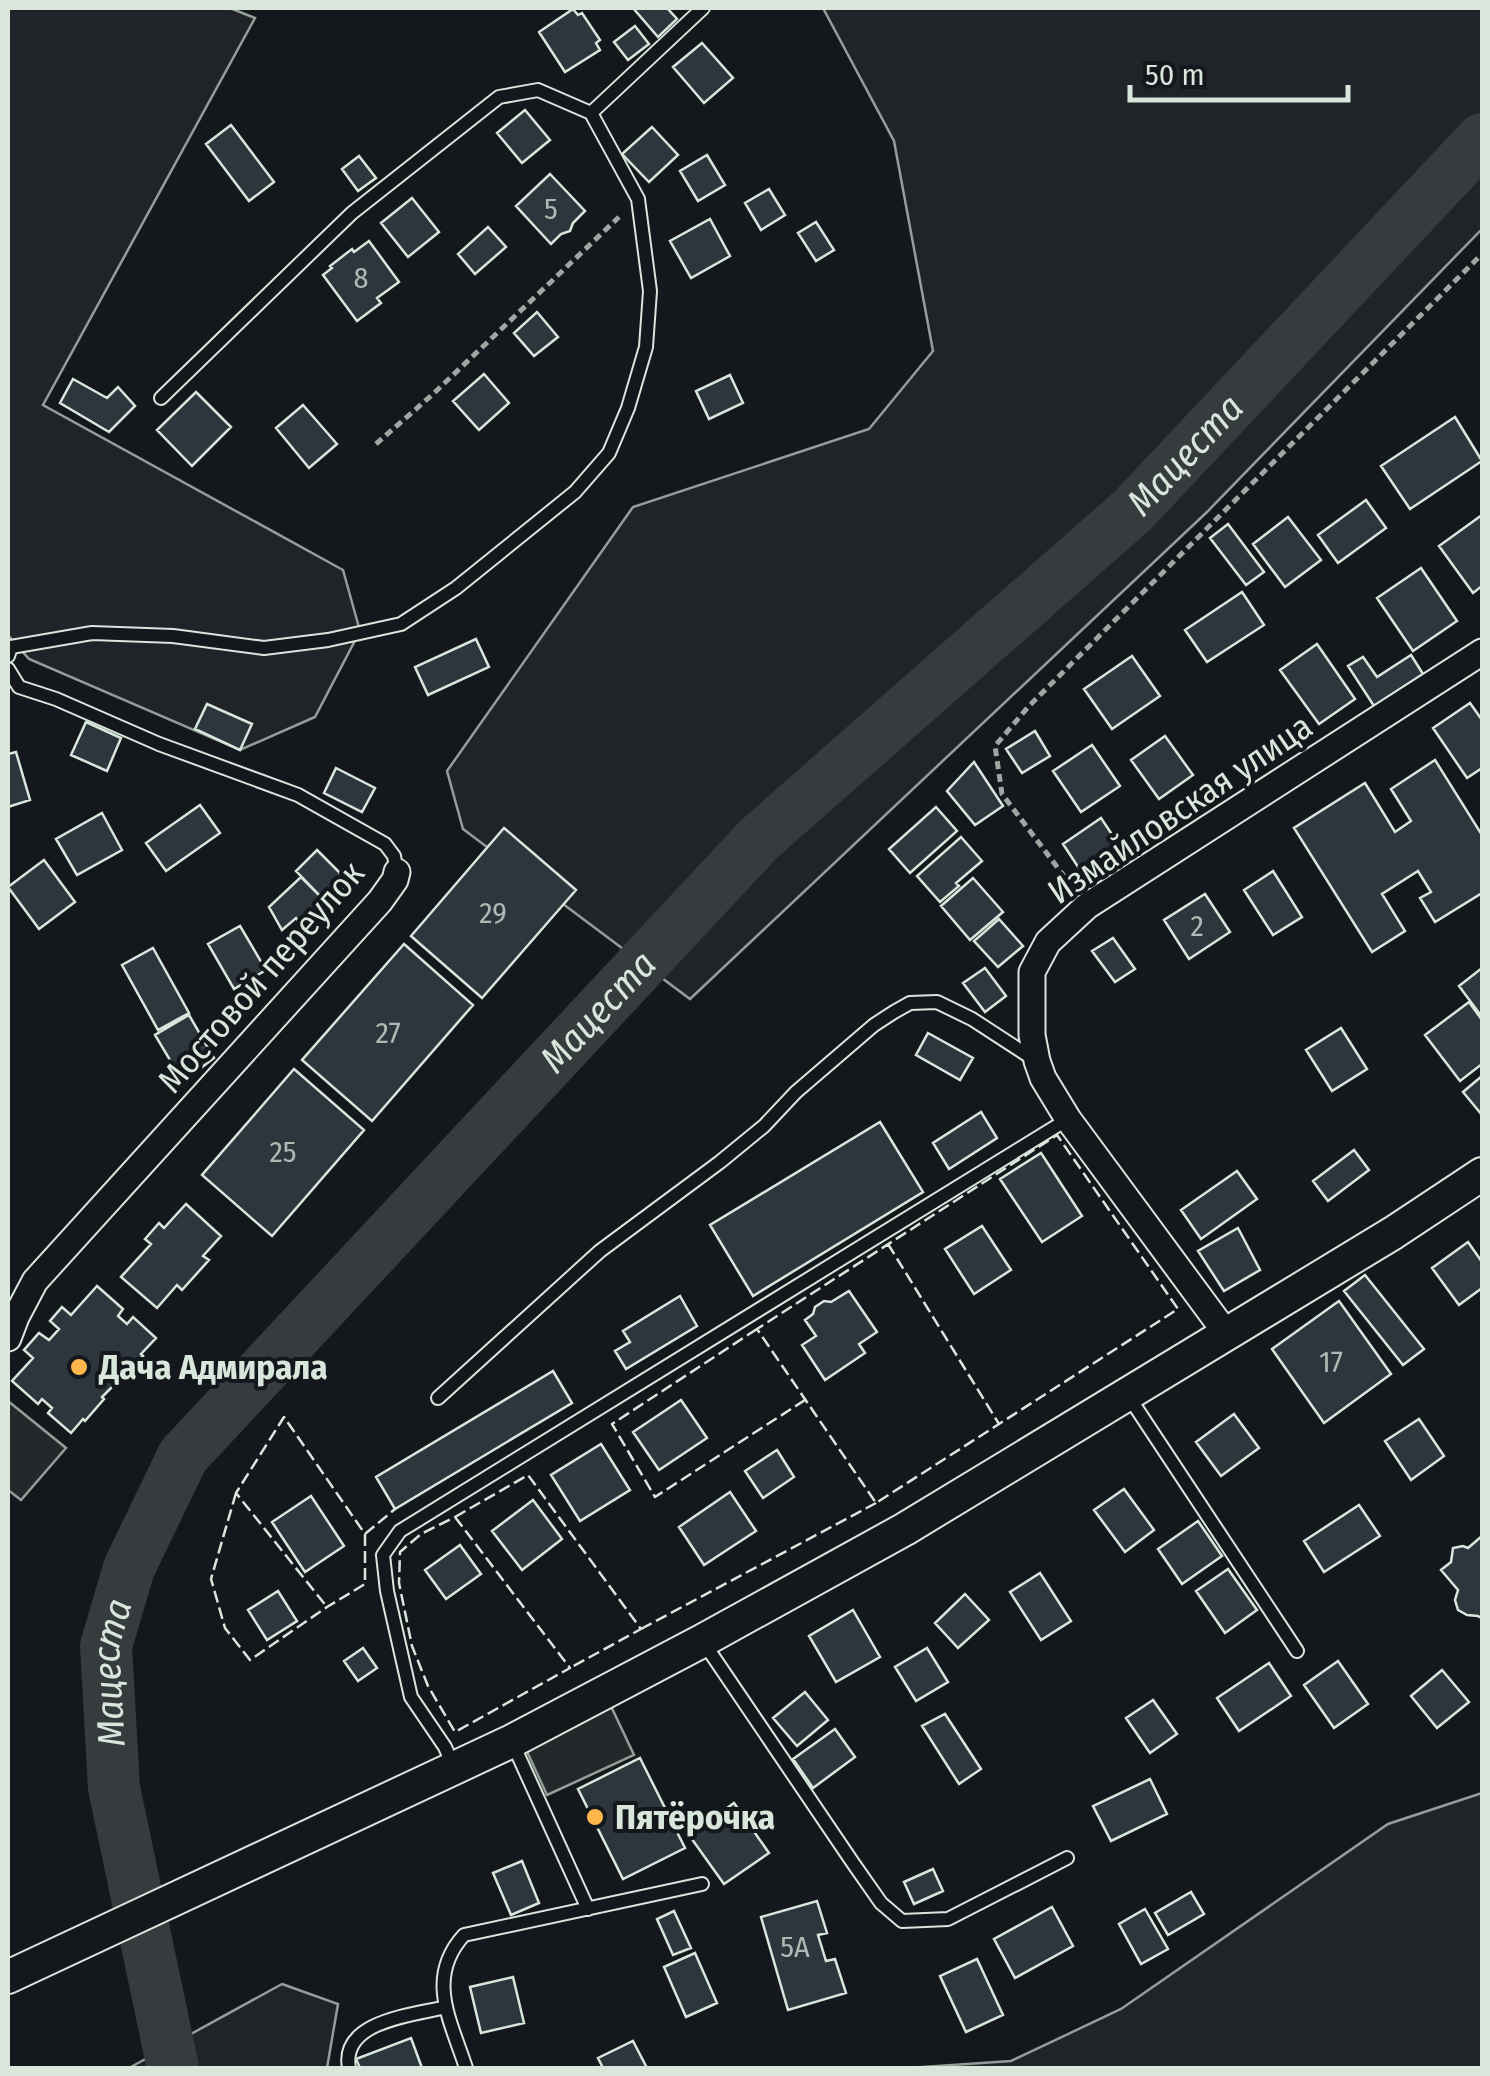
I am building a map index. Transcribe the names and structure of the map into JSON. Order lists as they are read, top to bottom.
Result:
{
  "streets": {
    "street": ["Измайловская улица", "Мостовой переулок"]
  },
  "water": ["Мацеста"],
  "places": ["Дача Адмирала", "Пятёрочка"],
  "house_numbers": [
    "5",
    "8",
    "29",
    "2",
    "27",
    "25",
    "17",
    "5А"
  ],
  "scale_bar": "50 m"
}
